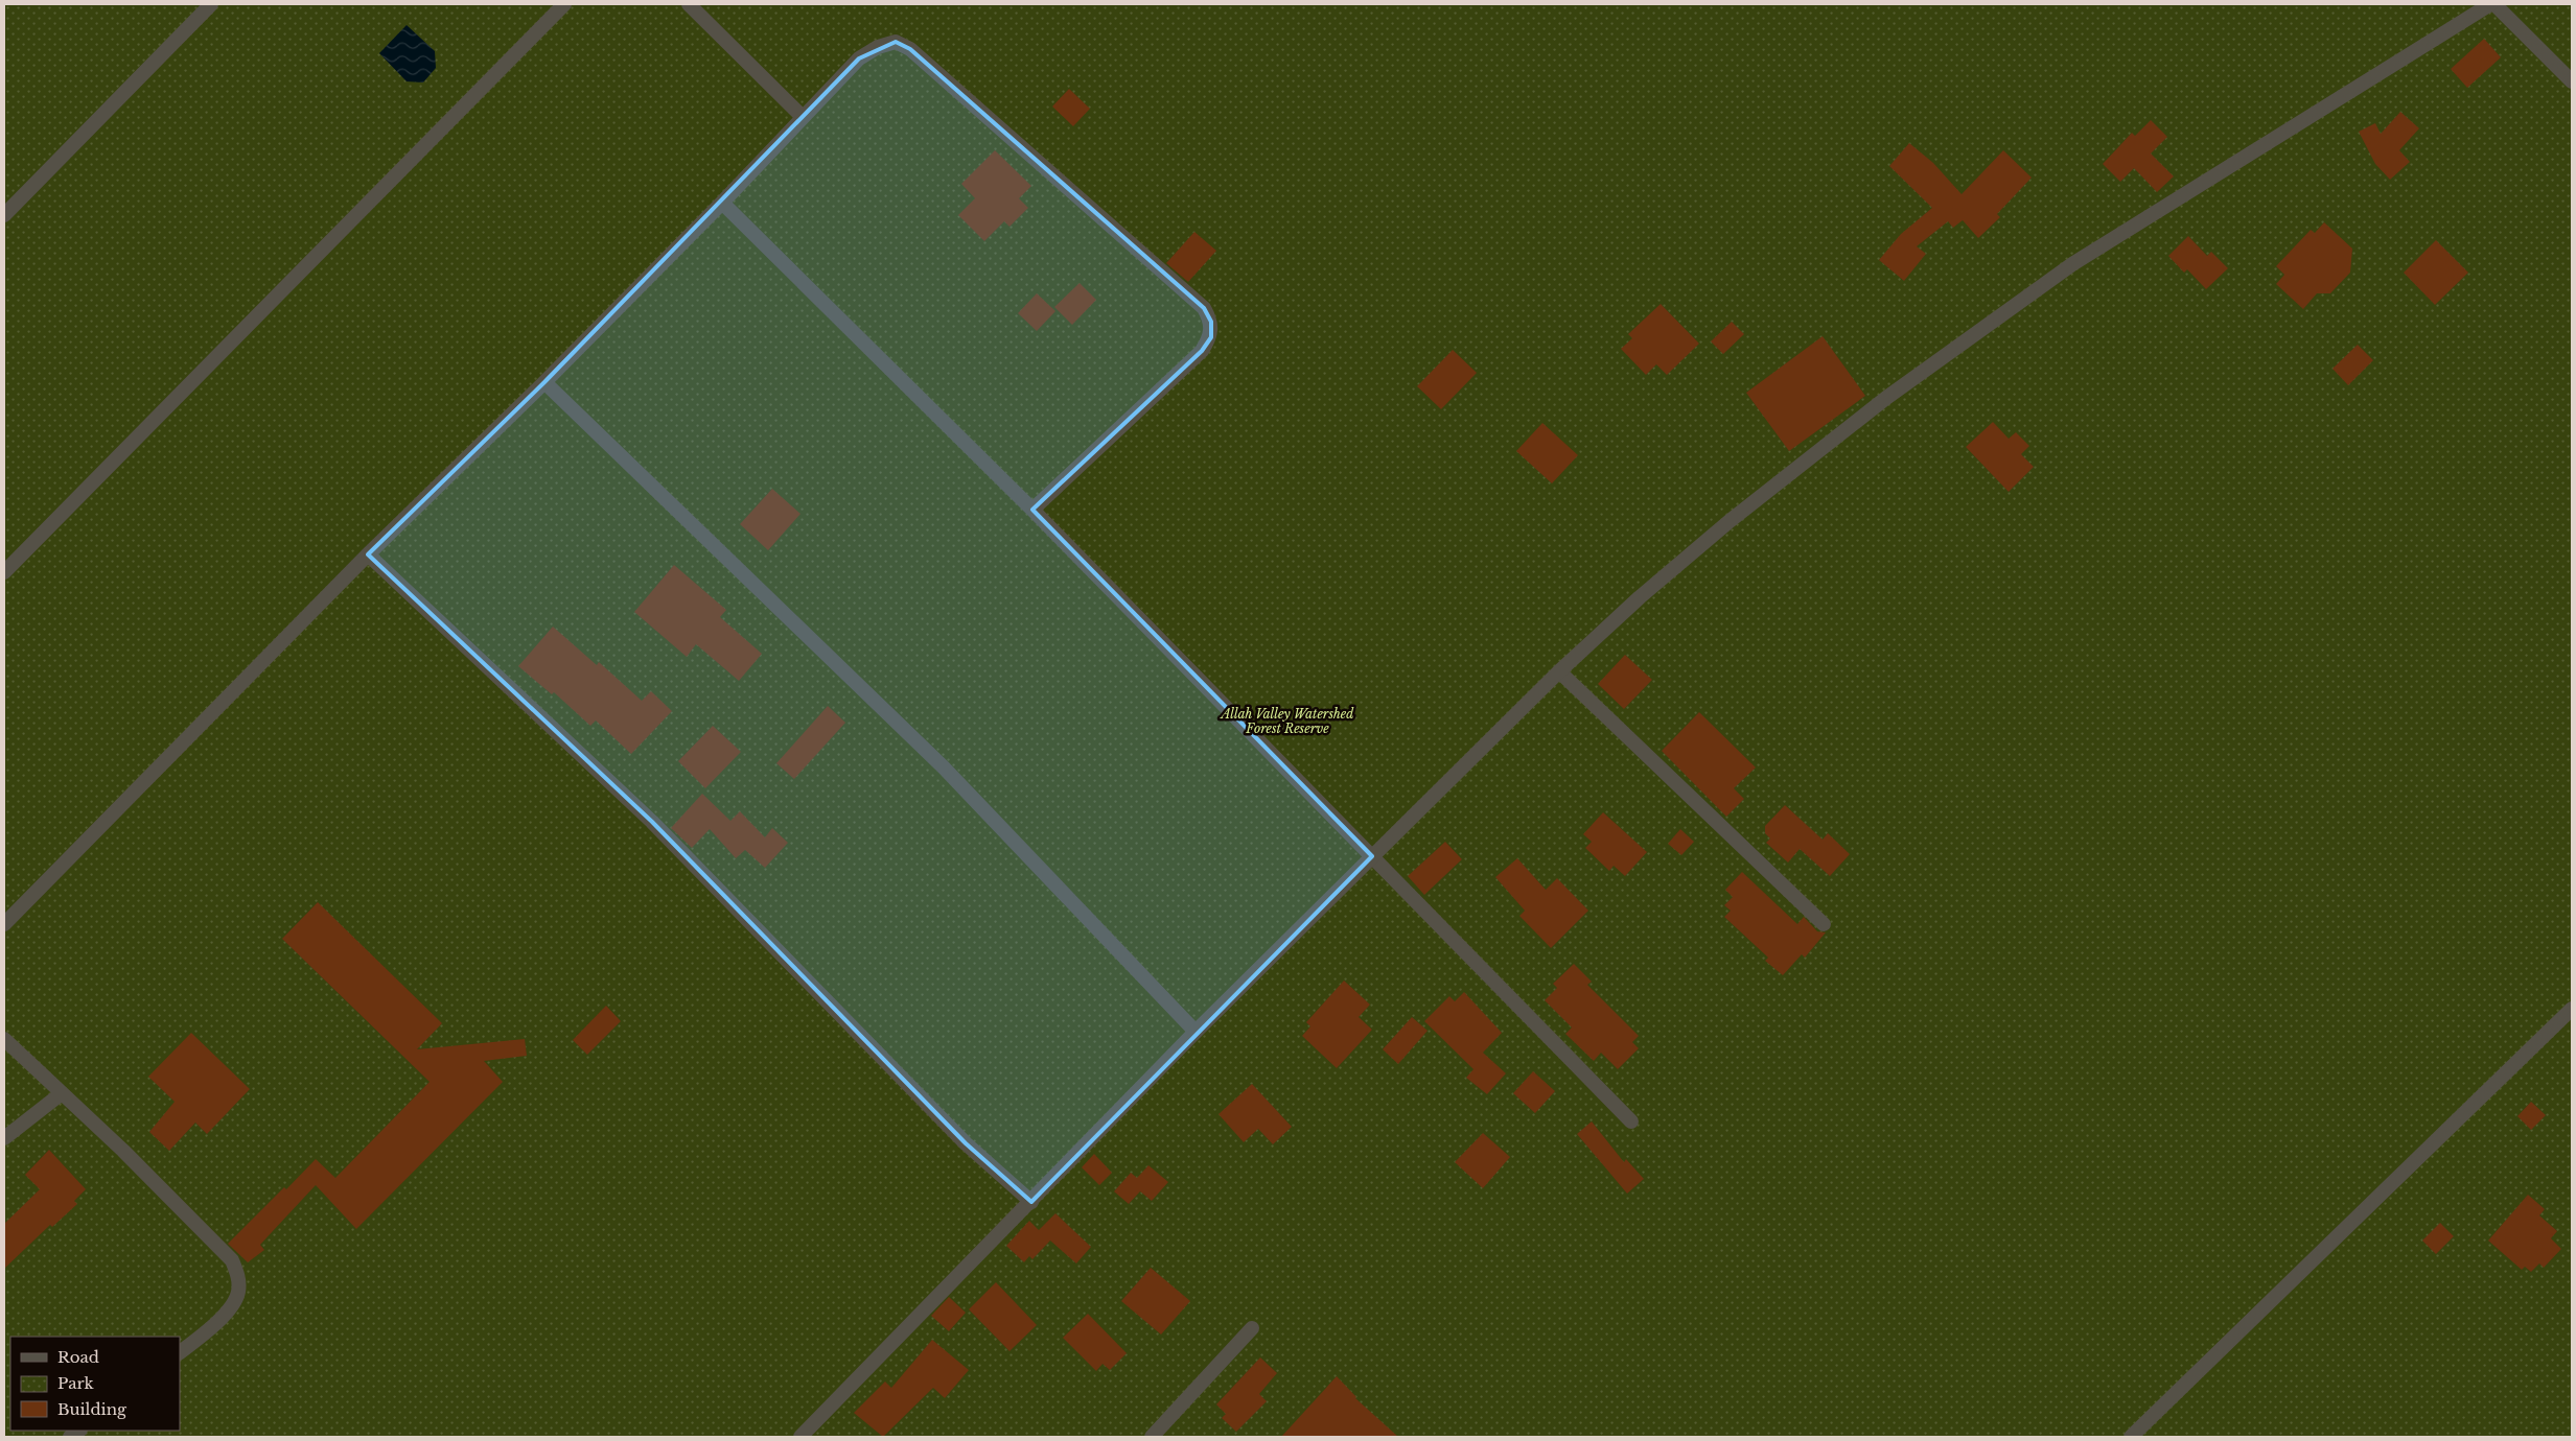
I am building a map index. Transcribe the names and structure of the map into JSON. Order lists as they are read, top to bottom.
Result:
{
  "parks": ["Allah Valley Watershed Forest Reserve"],
  "legend": ["Road", "Park", "Building"]
}
